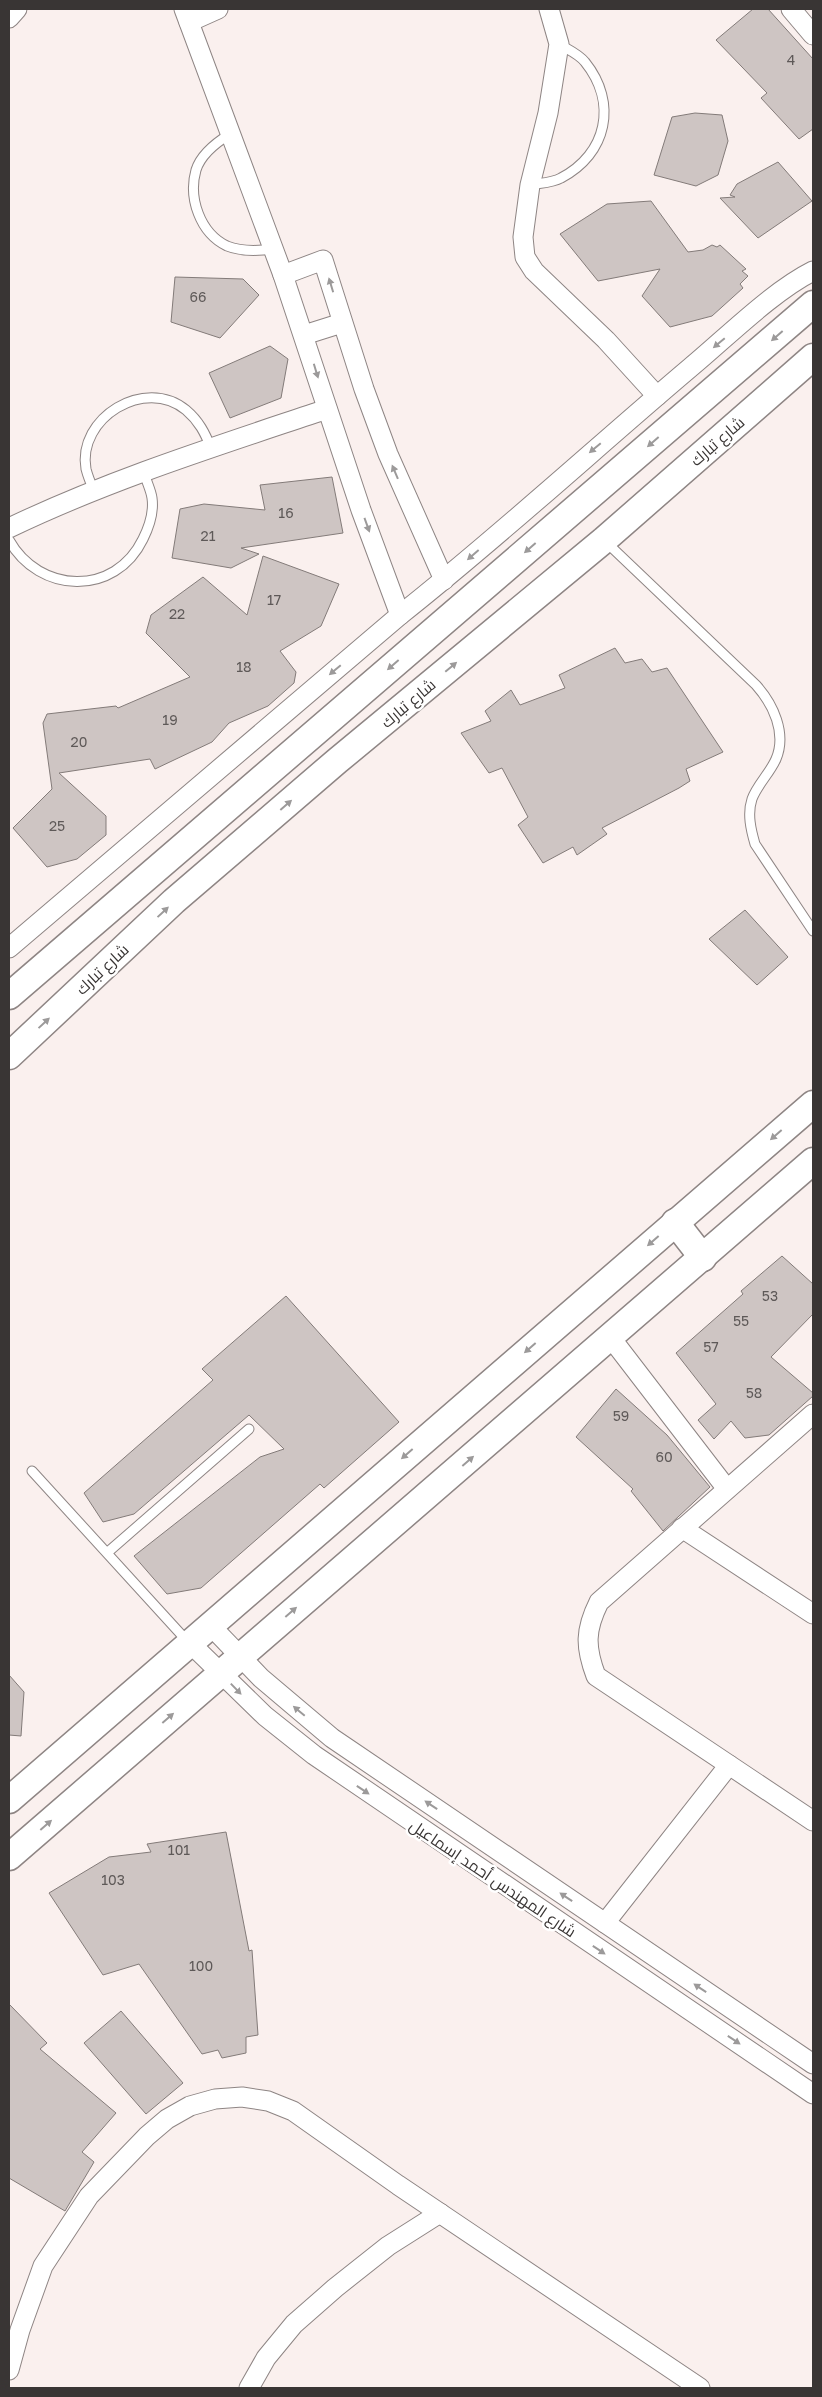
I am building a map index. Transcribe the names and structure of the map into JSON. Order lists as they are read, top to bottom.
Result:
{
  "streets": {
    "street": ["شارع تبارك", "شارع المهندس أحمد إسماعيل"]
  },
  "house_numbers": [
    "4",
    "66",
    "16",
    "21",
    "17",
    "22",
    "18",
    "19",
    "20",
    "25",
    "53",
    "55",
    "57",
    "58",
    "59",
    "60",
    "101",
    "103",
    "100"
  ]
}
